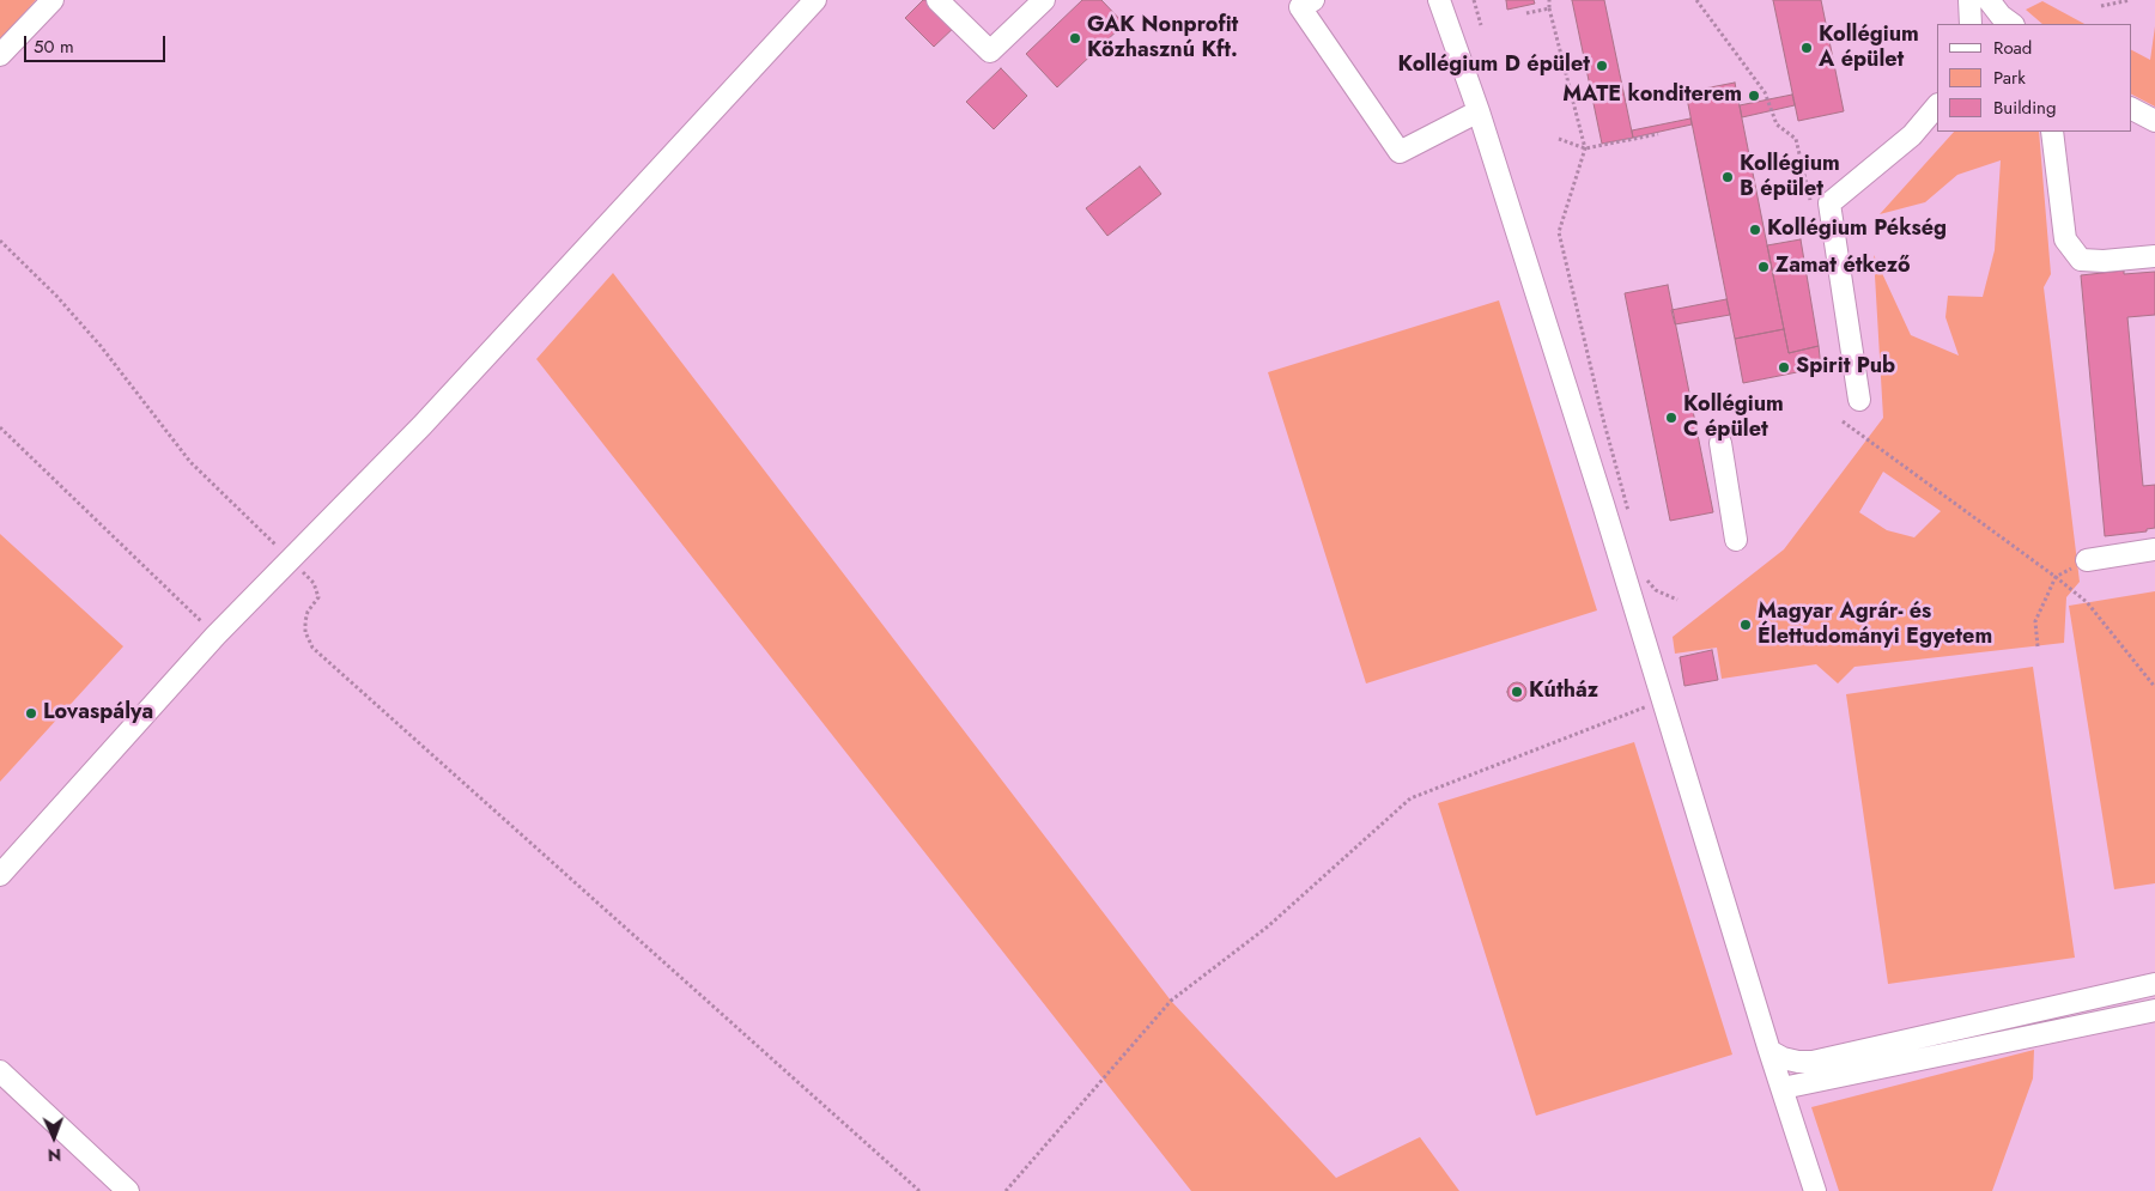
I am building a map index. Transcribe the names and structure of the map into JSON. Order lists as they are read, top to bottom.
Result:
{
  "places": [
    "GAK Nonprofit Közhasznú Kft.",
    "Kollégium A épület",
    "Kollégium D épület",
    "MATE konditerem",
    "Kollégium B épület",
    "Kollégium Pékség",
    "Zamat étkező",
    "Spirit Pub",
    "Kollégium C épület",
    "Magyar Agrár- és Élettudományi Egyetem",
    "Kútház",
    "Lovaspálya"
  ],
  "legend": ["Road", "Park", "Building"],
  "scale_bar": "50 m",
  "north": "bottom"
}
